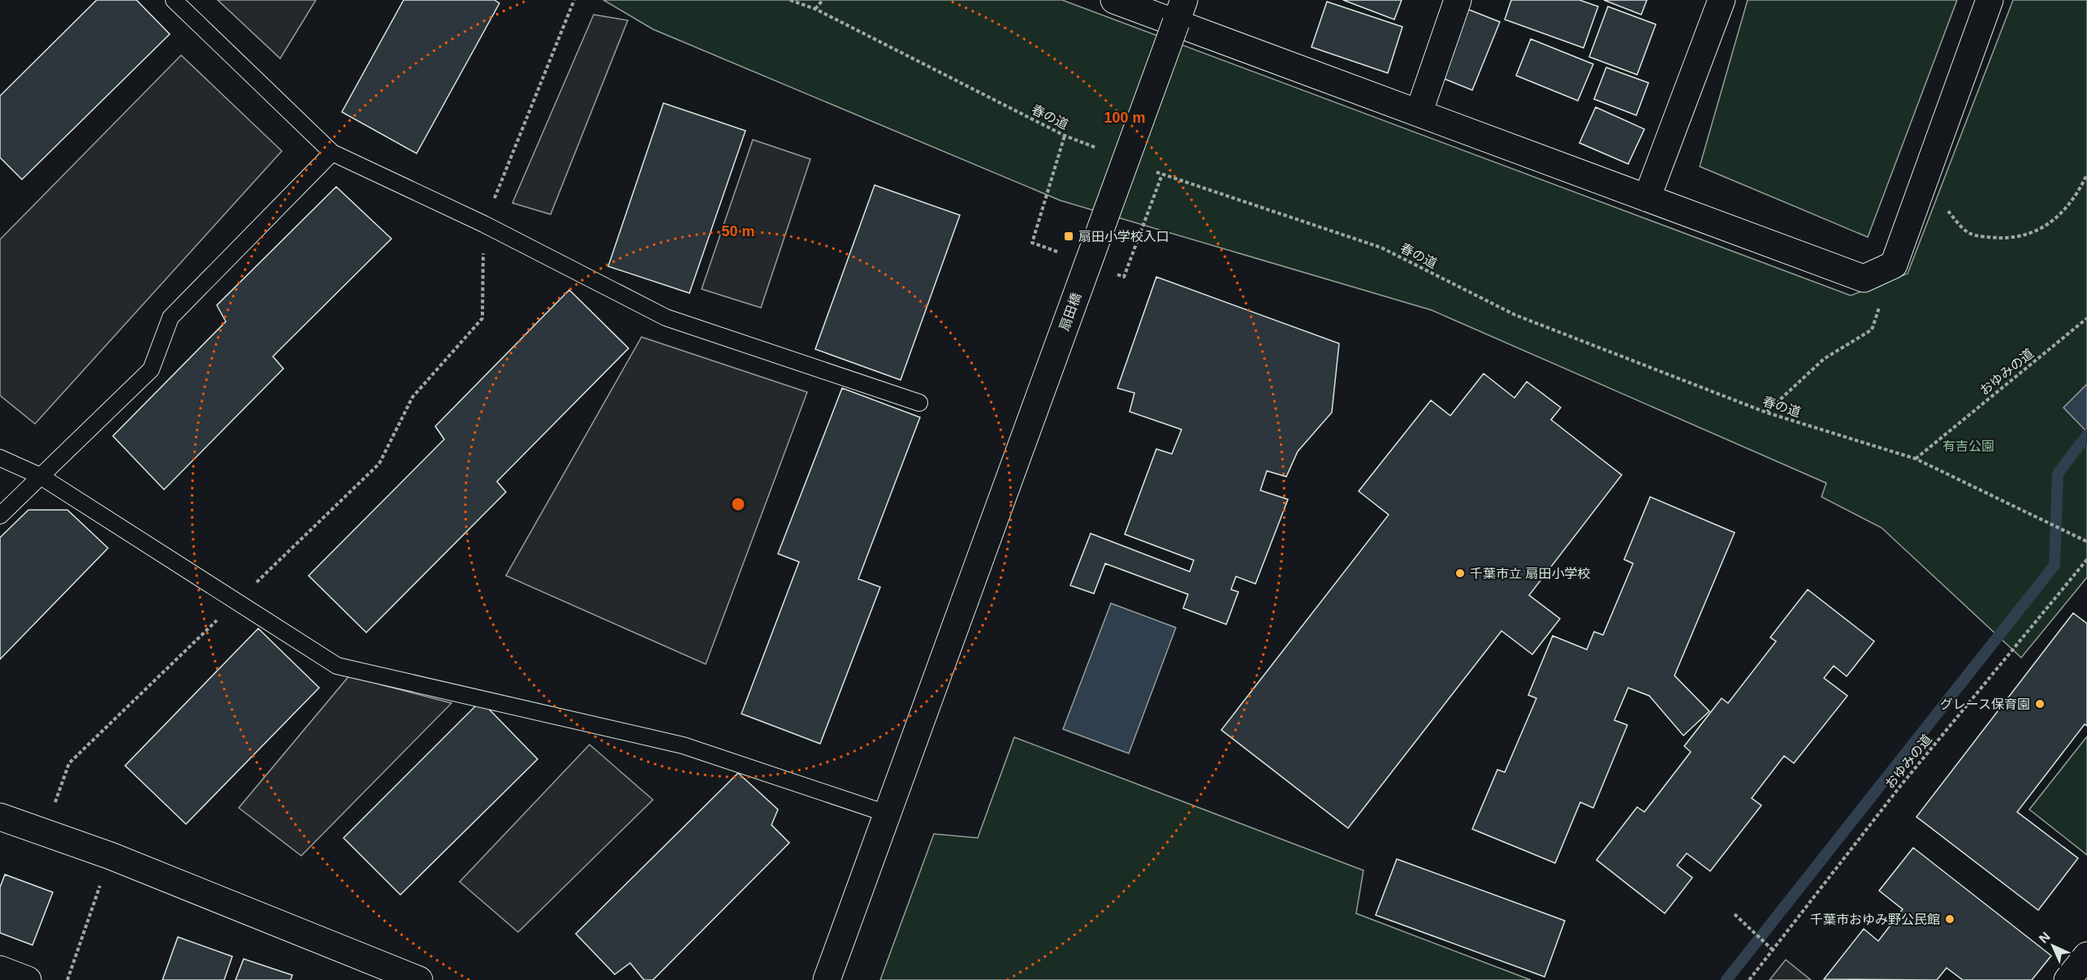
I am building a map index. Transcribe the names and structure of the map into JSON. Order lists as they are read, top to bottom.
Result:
{
  "streets": {
    "street": ["扇田橋"],
    "path": ["春の道", "おゆみの道"]
  },
  "crossings": [
    ["春の道", "おゆみの道"]
  ],
  "parks": ["有吉公園"],
  "places": {
    "transit": ["扇田小学校入口"],
    "other": ["千葉市立 扇田小学校", "グレース保育園", "千葉市おゆみ野公民館"]
  },
  "north": "top left",
  "rings": ["100 m", "50 m"]
}
